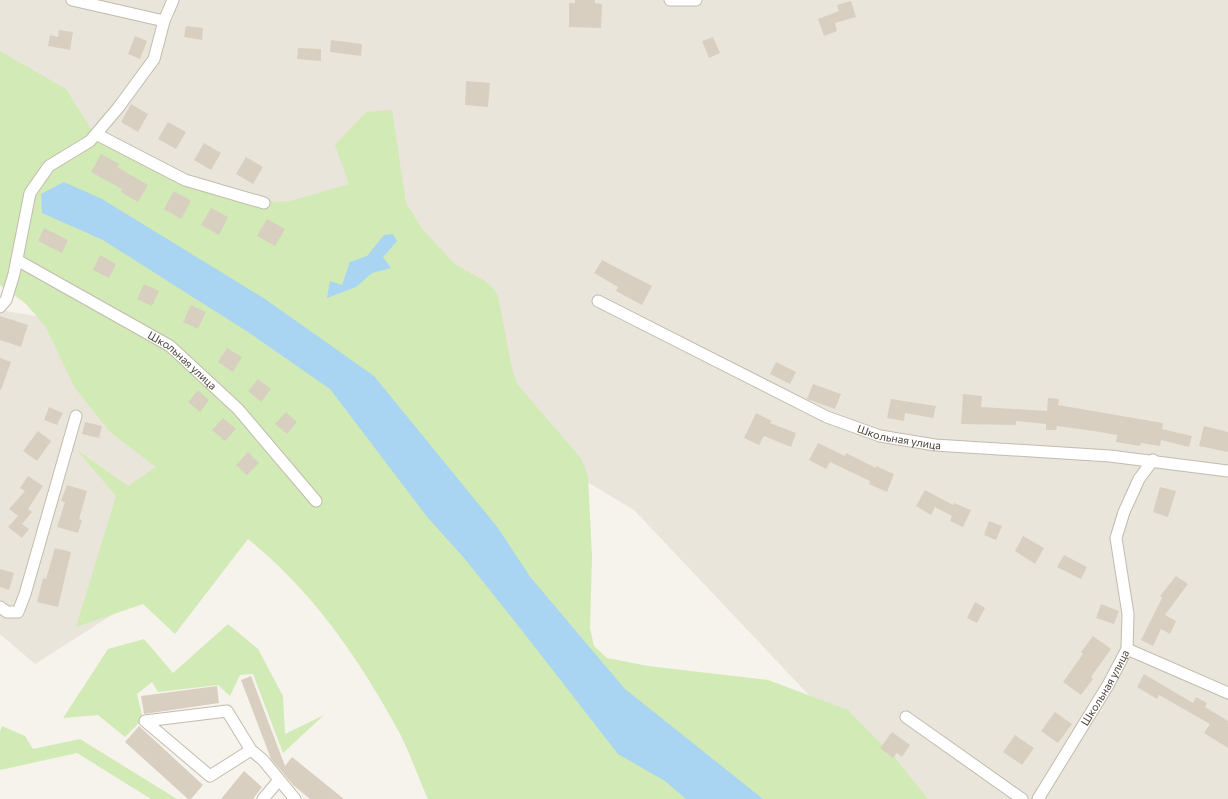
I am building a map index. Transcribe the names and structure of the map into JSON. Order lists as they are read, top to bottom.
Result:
{
  "streets": {
    "street": ["Школьная улица"]
  }
}
